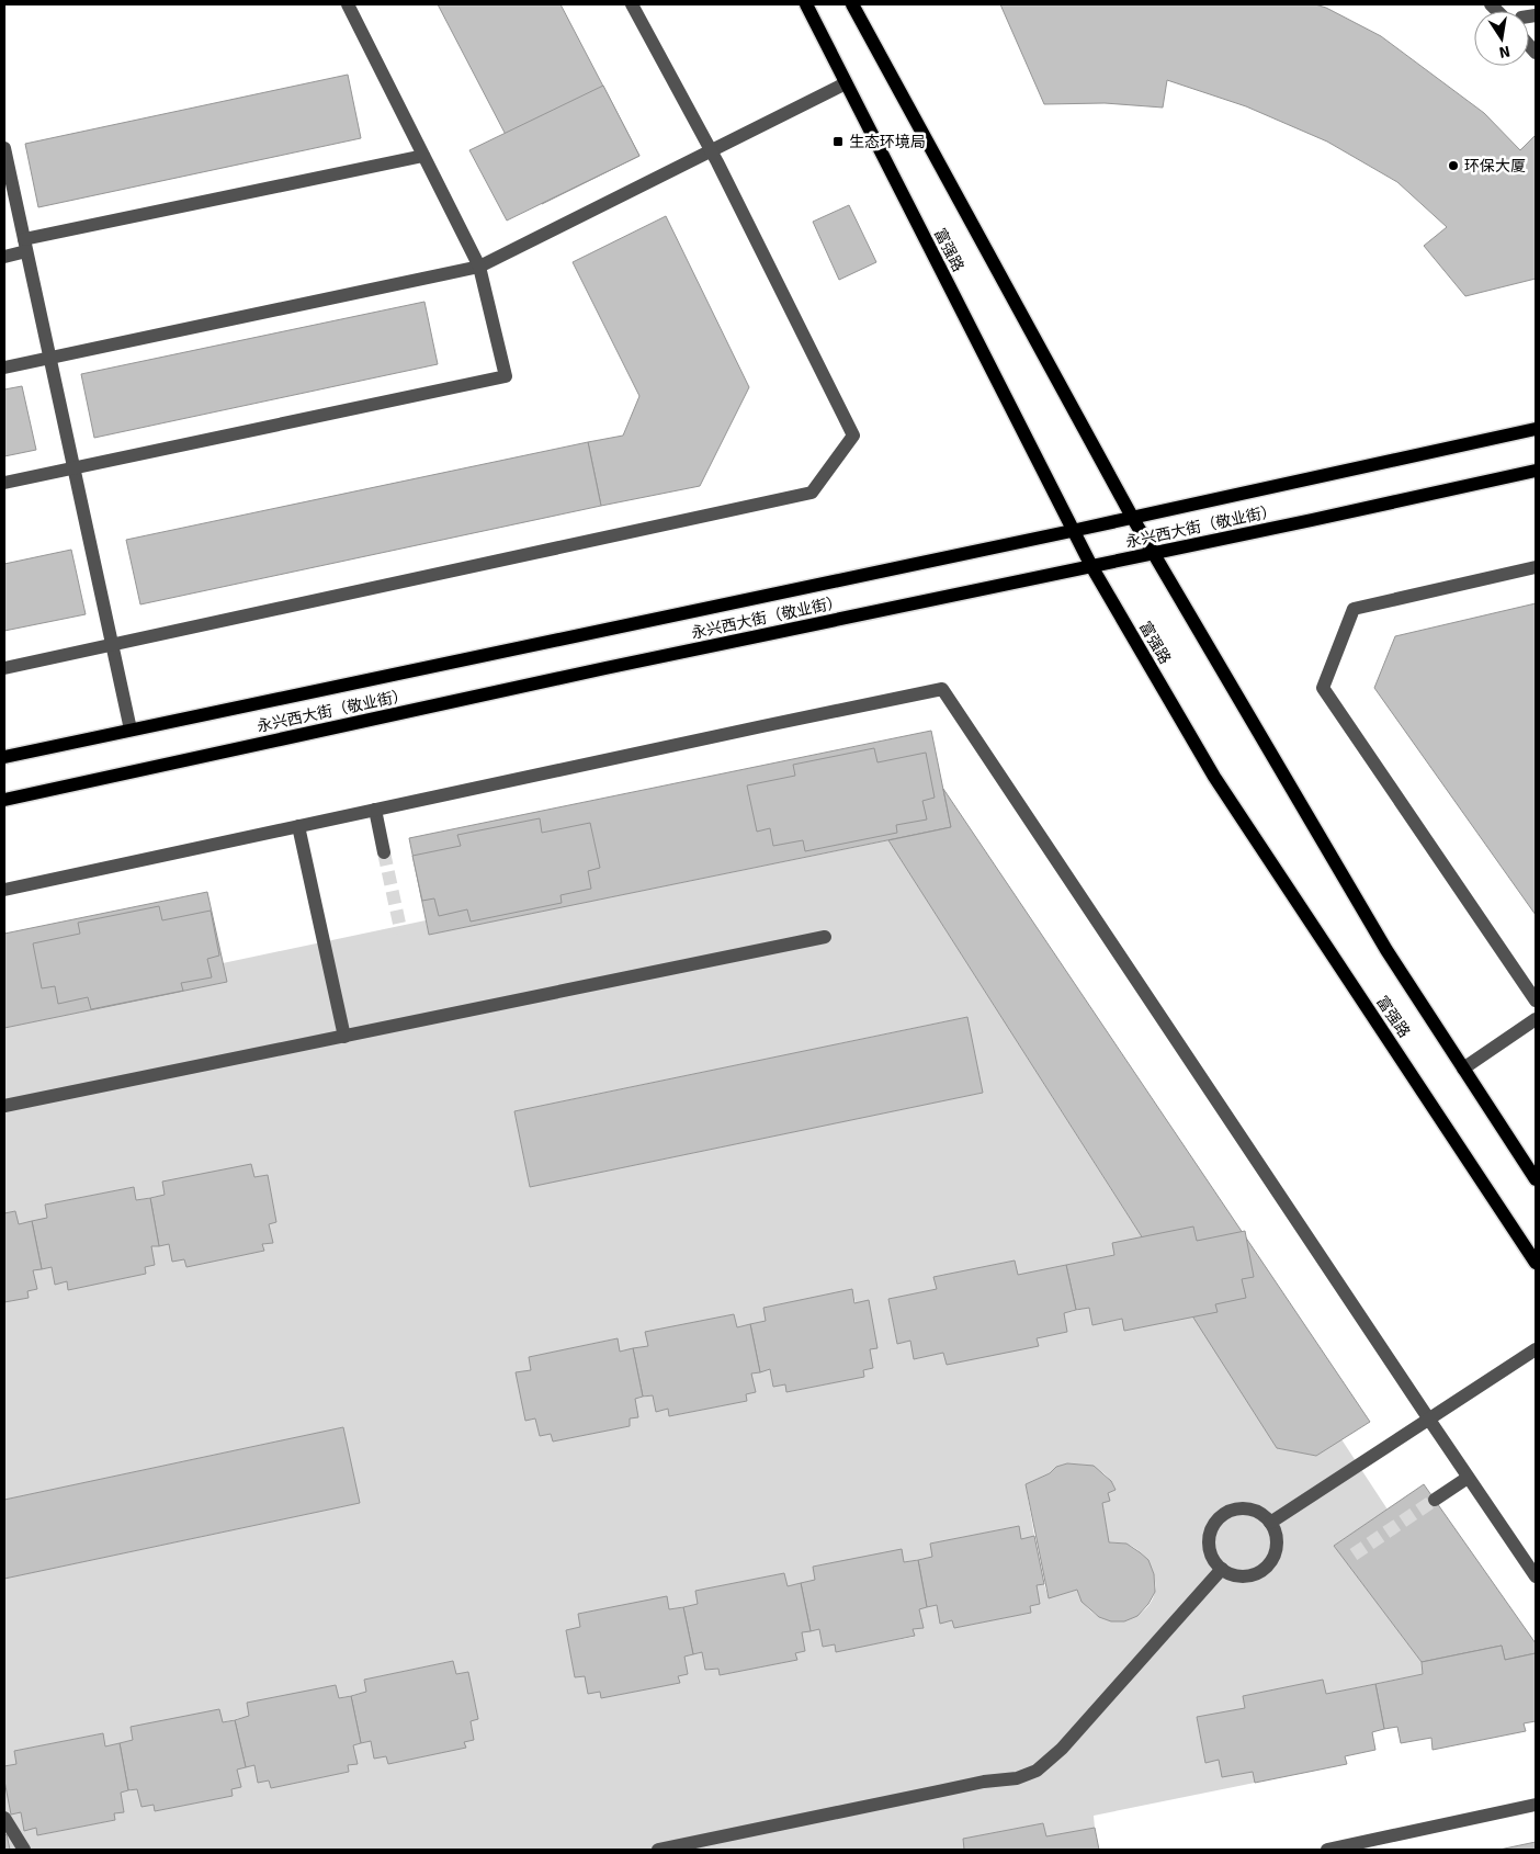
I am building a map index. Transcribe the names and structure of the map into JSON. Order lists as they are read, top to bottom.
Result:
{
  "streets": {
    "main road": ["富强路", "永兴西大街（敬业街）"]
  },
  "crossings": [
    ["富强路", "永兴西大街（敬业街）"]
  ],
  "places": {
    "transit": ["生态环境局"],
    "other": ["环保大厦"]
  },
  "north": "bottom"
}
